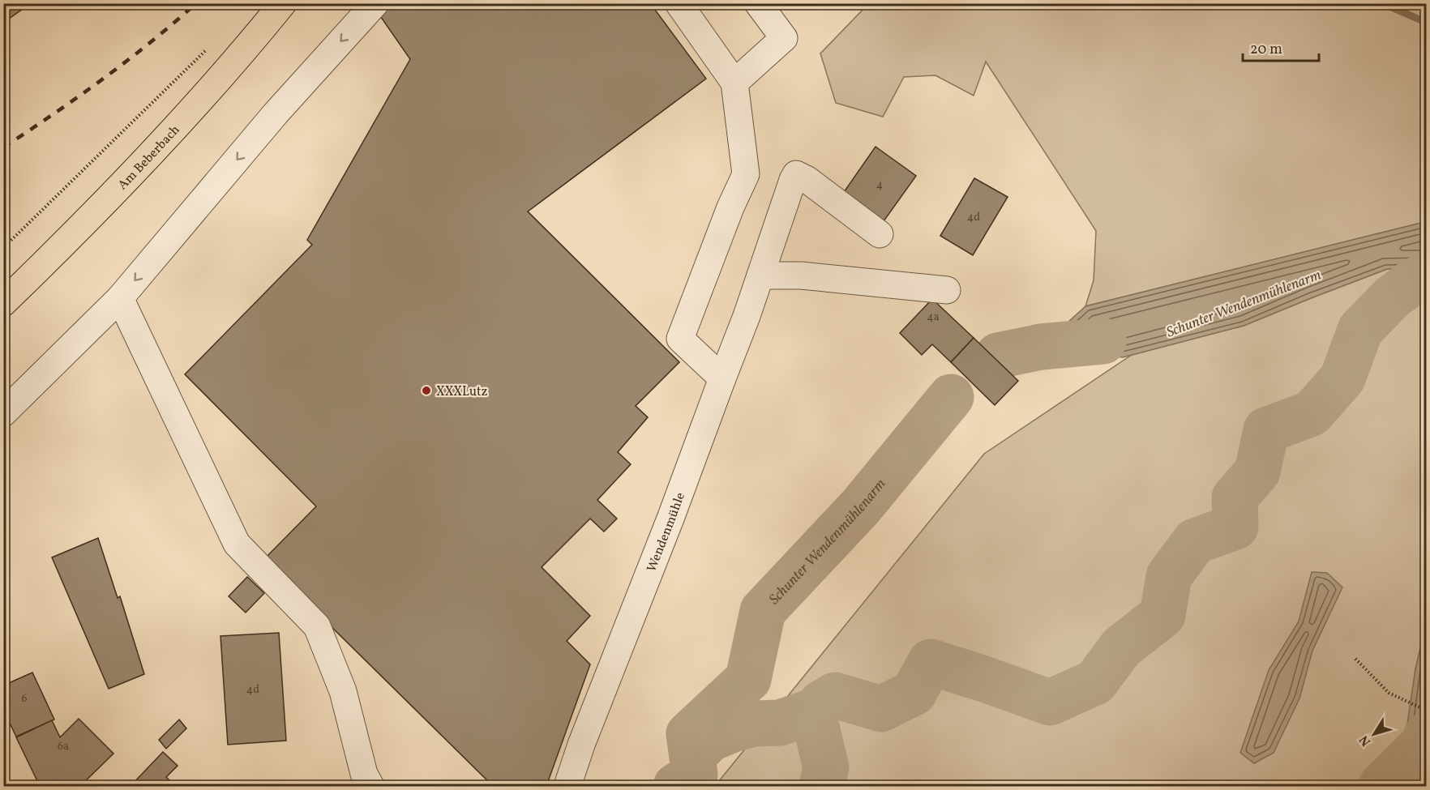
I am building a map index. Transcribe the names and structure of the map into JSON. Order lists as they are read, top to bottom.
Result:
{
  "streets": {
    "main road": ["Am Beberbach"],
    "street": ["Wendenmühle"]
  },
  "water": ["Schunter Wendenmühlenarm"],
  "places": ["XXXLutz"],
  "house_numbers": [
    "4",
    "4d",
    "4a",
    "4d",
    "6",
    "6a"
  ],
  "scale_bar": "20 m",
  "north": "bottom left"
}
